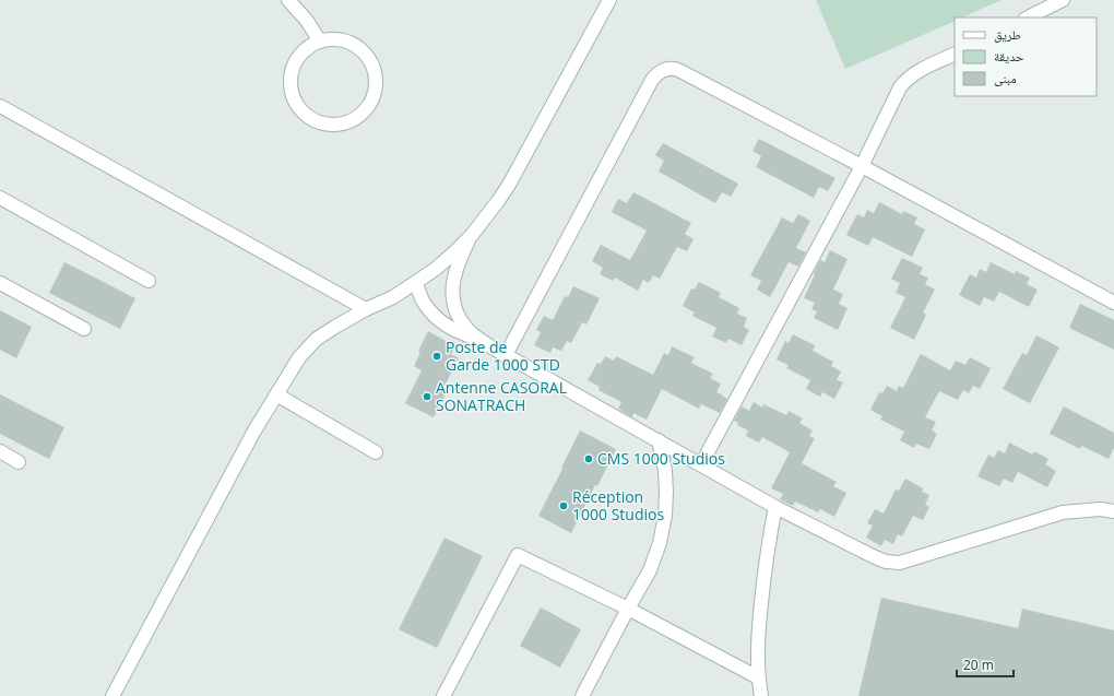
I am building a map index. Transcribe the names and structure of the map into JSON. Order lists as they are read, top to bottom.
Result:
{
  "places": [
    "Poste de Garde 1000 STD",
    "Antenne CASORAL SONATRACH",
    "CMS 1000 Studios",
    "Réception 1000 Studios"
  ],
  "legend": ["طريق", "حديقة", "مبنى"],
  "scale_bar": "20 m"
}
